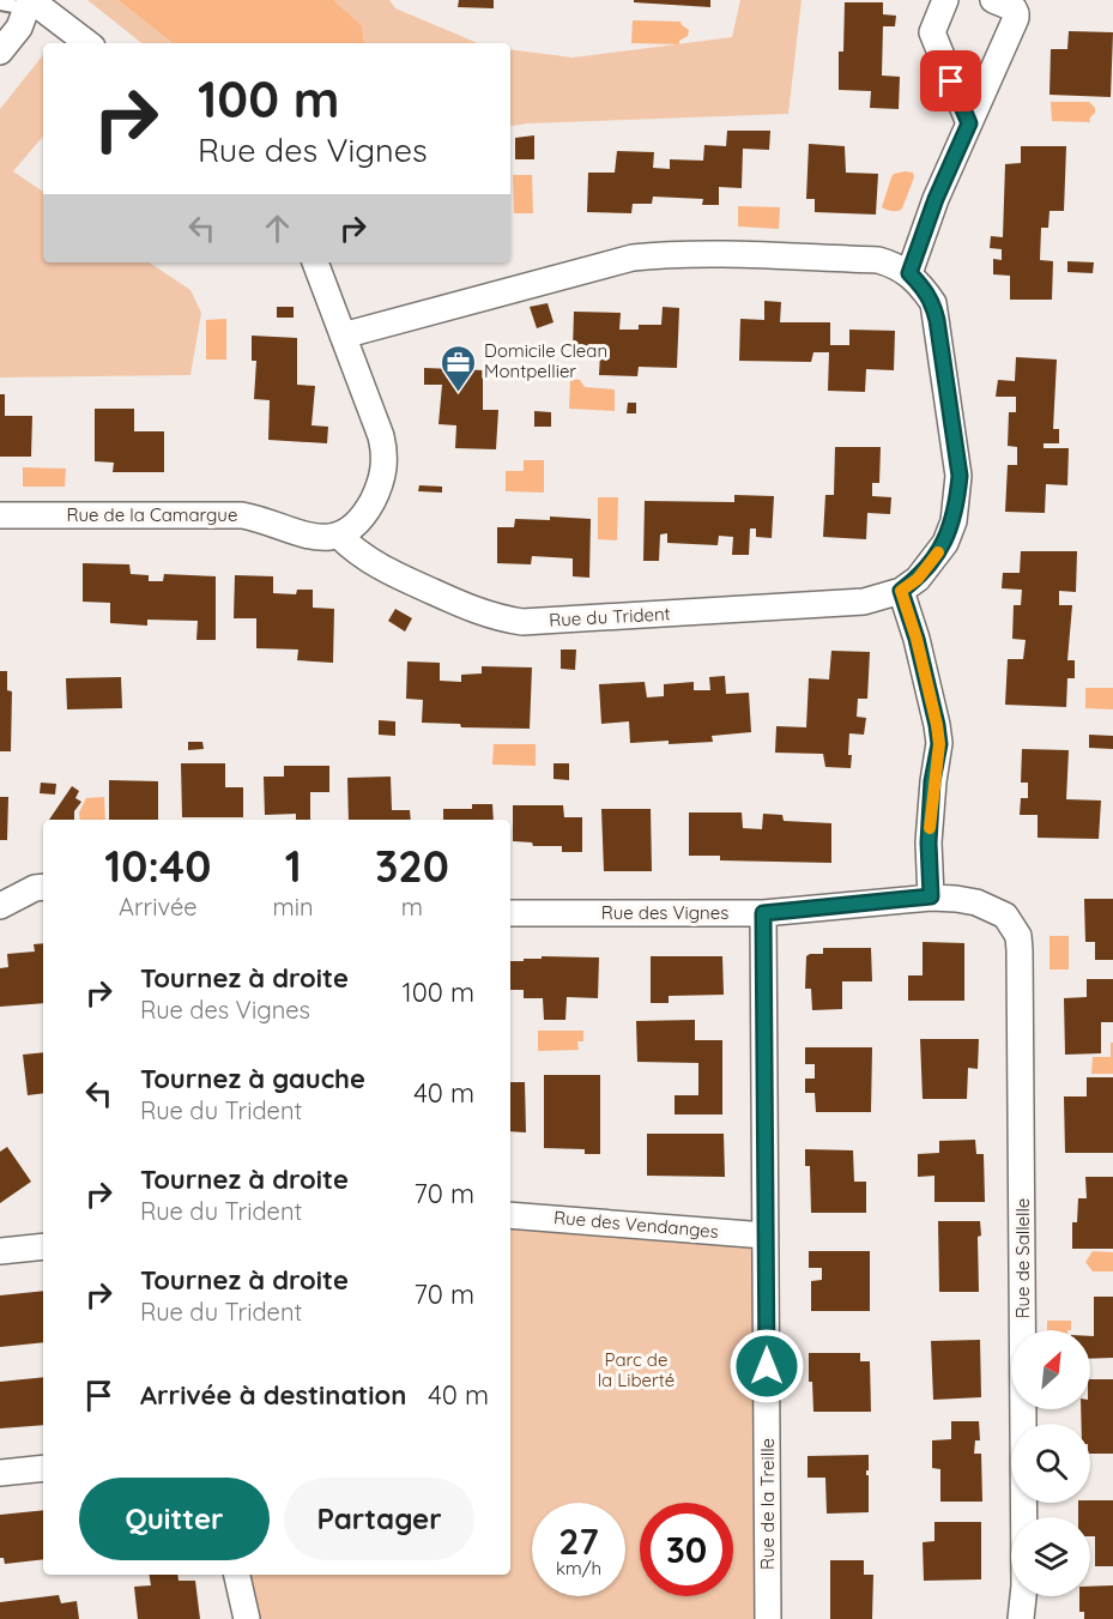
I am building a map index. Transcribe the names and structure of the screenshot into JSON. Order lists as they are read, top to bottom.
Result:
{
  "streets": {
    "street": [
      "Rue de la Camargue",
      "Rue du Trident",
      "Rue des Vignes",
      "Rue des Vendanges",
      "Rue de Sallelle",
      "Rue de la Treille"
    ]
  },
  "crossings": [
    ["Rue de la Camargue", "Rue du Trident"],
    ["Rue des Vignes", "Rue de Sallelle"],
    ["Rue des Vignes", "Rue de la Treille"],
    ["Rue des Vendanges", "Rue de la Treille"]
  ],
  "parks": ["Parc de la Liberté"],
  "places": {
    "office": ["Domicile Clean Montpellier"]
  },
  "north": "top right",
  "page": {
    "turn": ["100 m", "Rue des Vignes"],
    "eta": [
      "10:40",
      "Arrivée",
      "1",
      "min",
      "320",
      "m"
    ],
    "list": [
      {
        "name": "Tournez à droite",
        "note": "Rue des Vignes",
        "value": "100 m"
      },
      {
        "name": "Tournez à gauche",
        "note": "Rue du Trident",
        "value": "40 m"
      },
      {
        "name": "Tournez à droite",
        "note": "Rue du Trident",
        "value": "70 m"
      },
      {
        "name": "Tournez à droite",
        "note": "Rue du Trident",
        "value": "70 m"
      },
      {
        "name": "Arrivée à destination",
        "value": "40 m"
      }
    ],
    "buttons": ["Quitter", "Partager"],
    "speed": "27 km/h",
    "limit": "30"
  }
}
